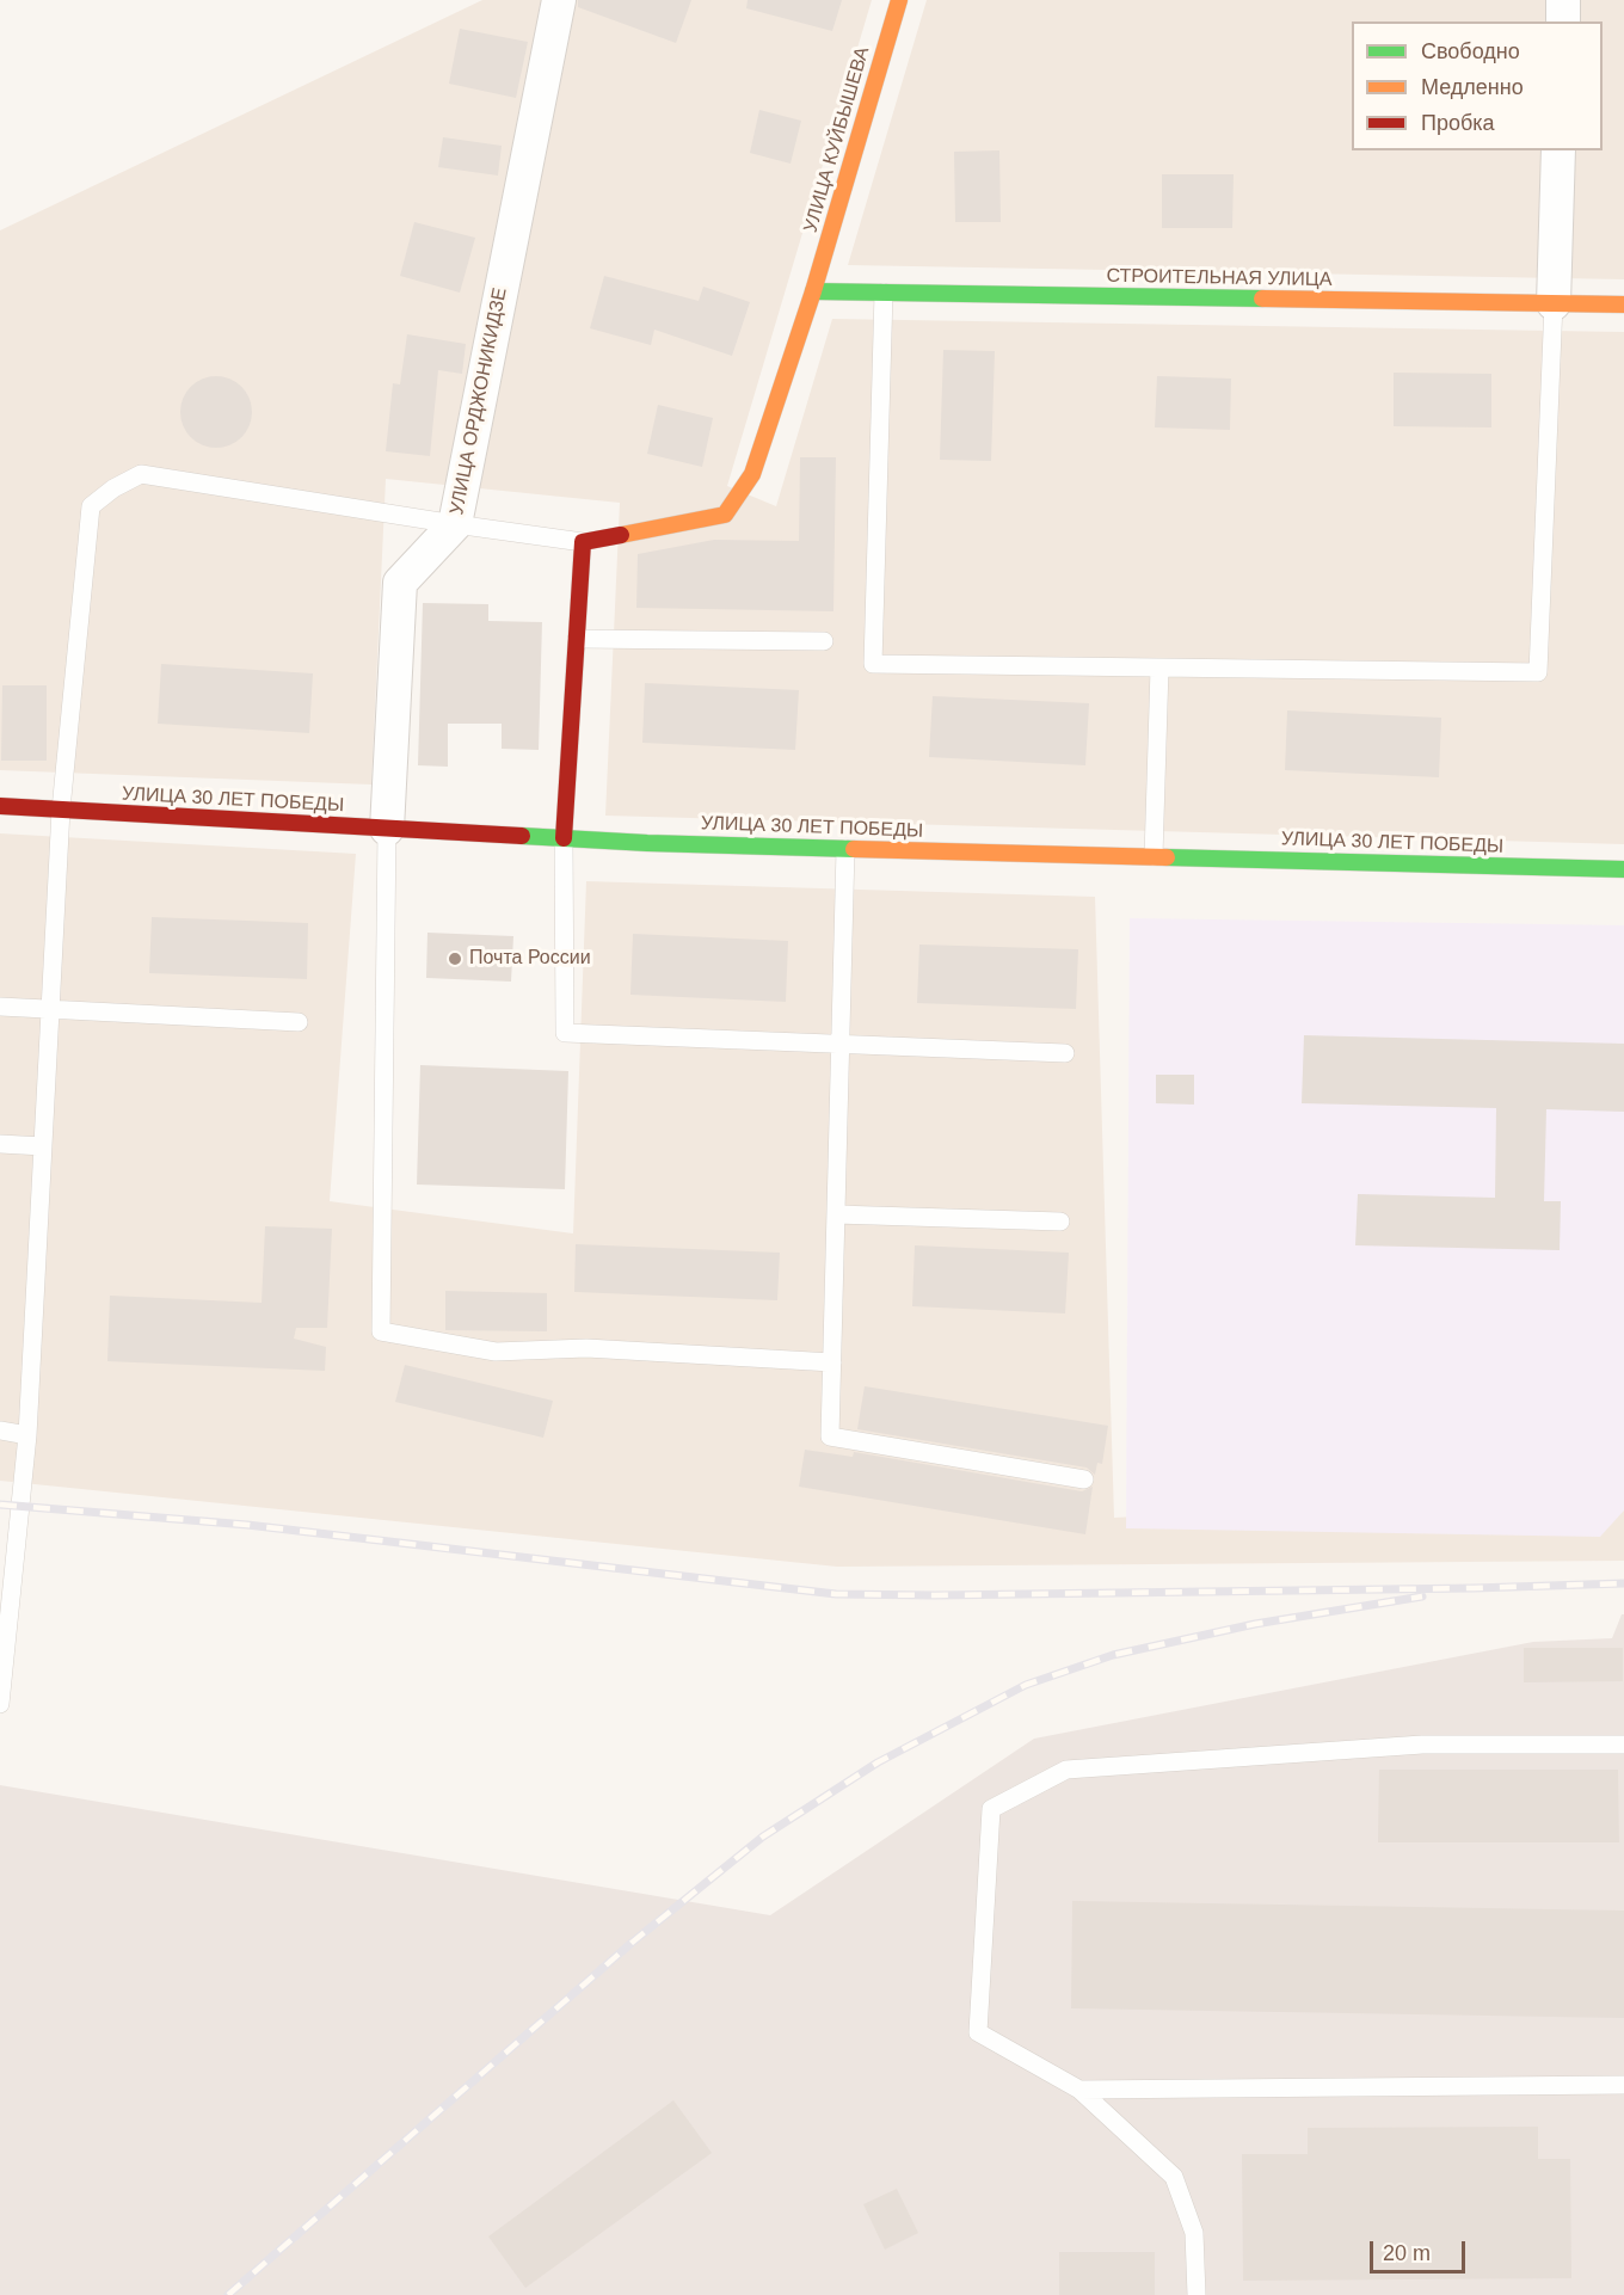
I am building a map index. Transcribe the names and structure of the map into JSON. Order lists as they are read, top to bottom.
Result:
{
  "streets": {
    "street": [
      "УЛИЦА КУЙБЫШЕВА",
      "СТРОИТЕЛЬНАЯ УЛИЦА",
      "УЛИЦА ОРДЖОНИКИДЗЕ",
      "УЛИЦА 30 ЛЕТ ПОБЕДЫ"
    ]
  },
  "crossings": [
    ["УЛИЦА КУЙБЫШЕВА", "СТРОИТЕЛЬНАЯ УЛИЦА"],
    ["УЛИЦА ОРДЖОНИКИДЗЕ", "УЛИЦА 30 ЛЕТ ПОБЕДЫ"]
  ],
  "places": ["Почта России"],
  "legend": ["Свободно", "Медленно", "Пробка"],
  "scale_bar": "20 m"
}
